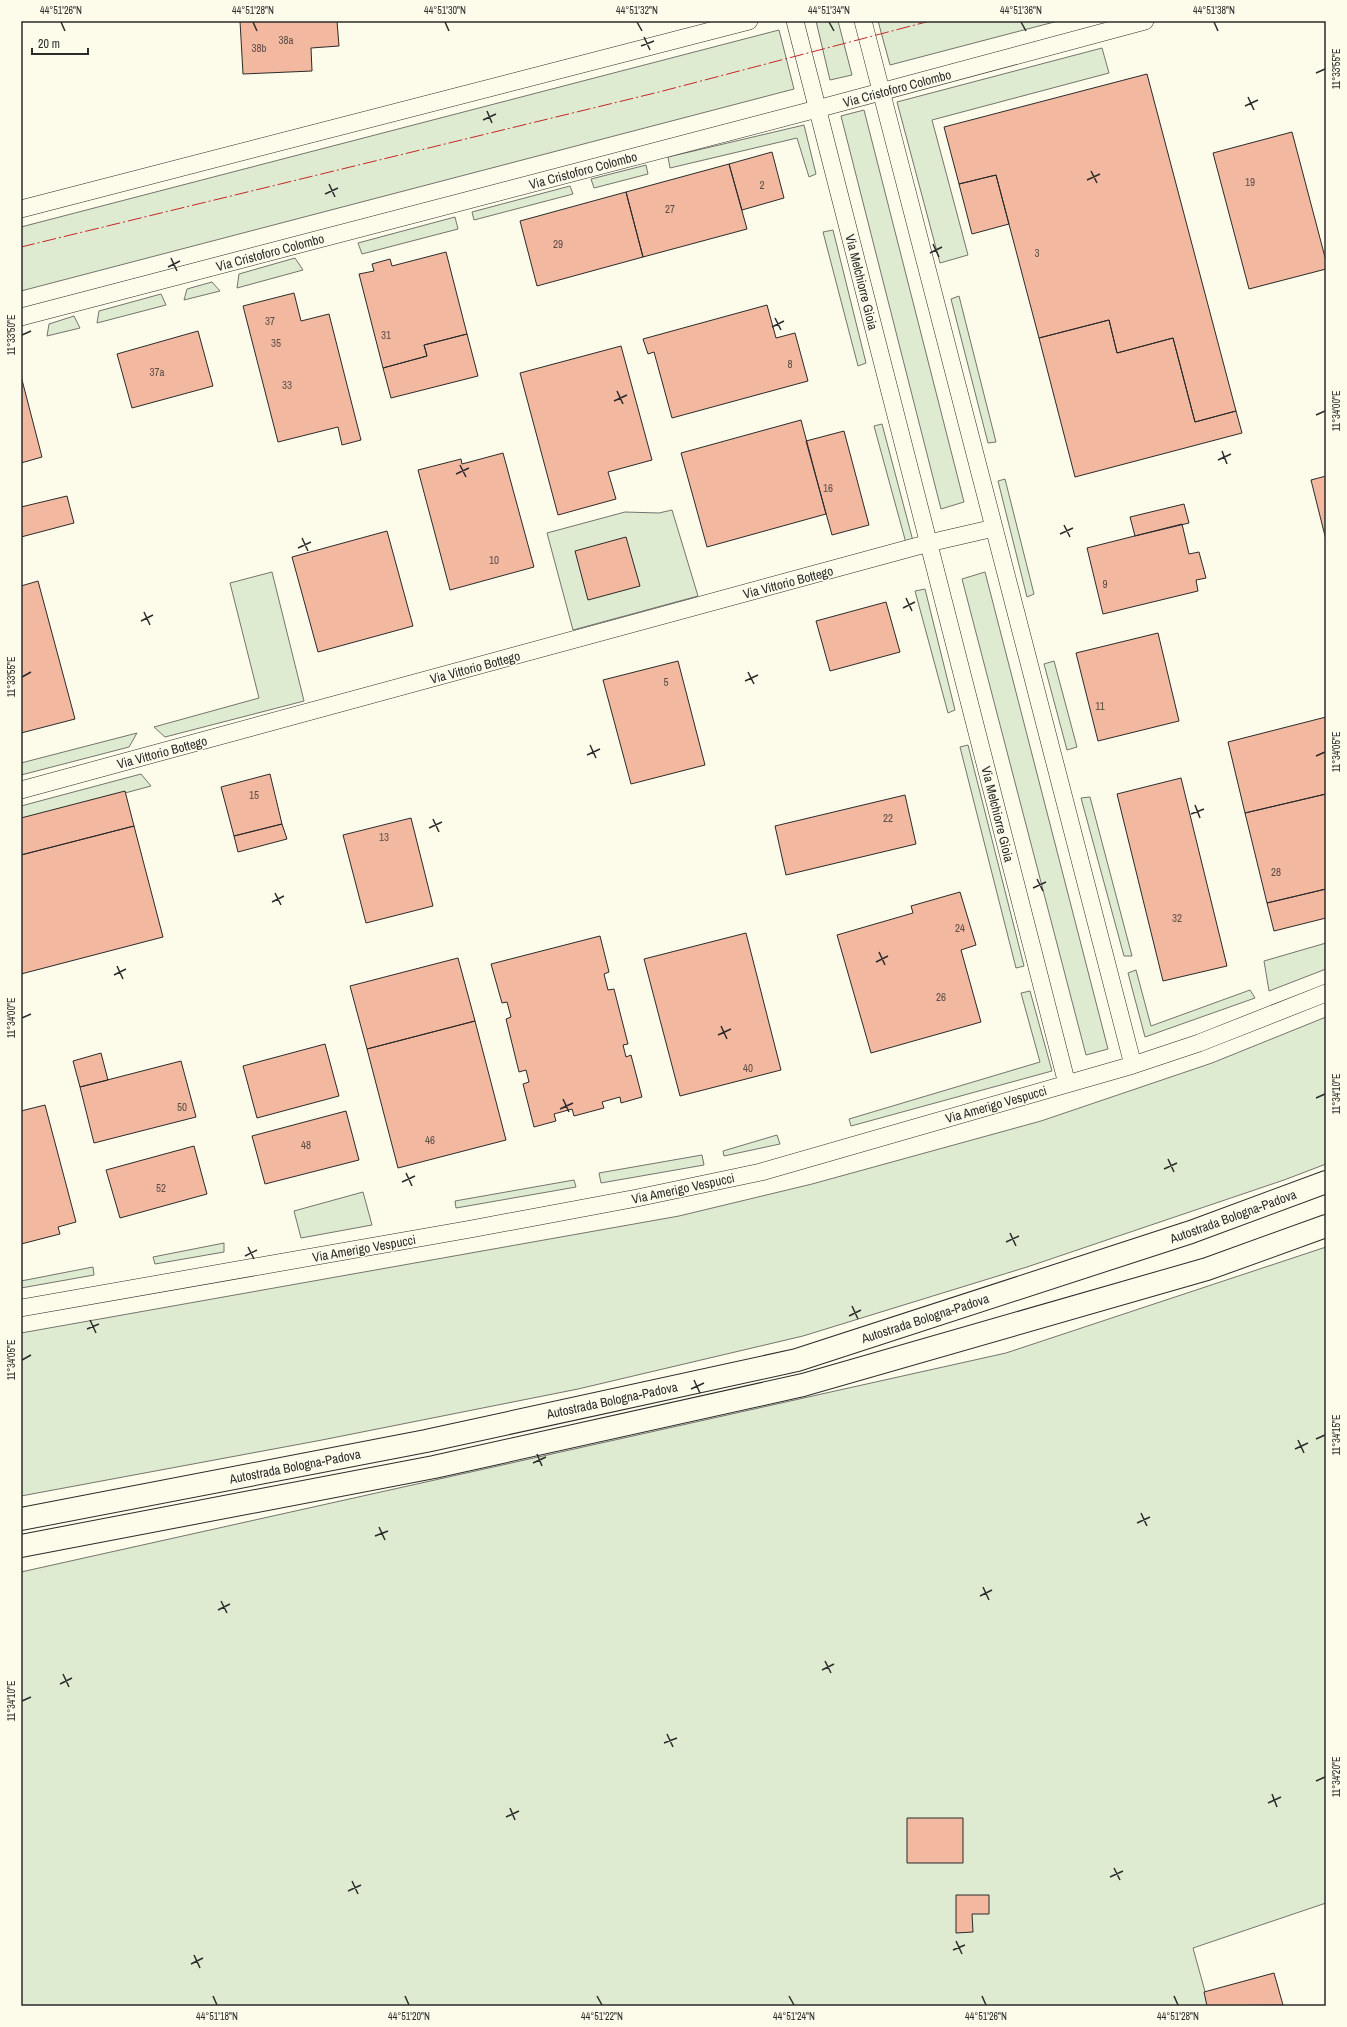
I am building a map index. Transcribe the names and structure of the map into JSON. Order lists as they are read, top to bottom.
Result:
{
  "streets": {
    "highway": ["Autostrada Bologna-Padova"],
    "street": [
      "Via Cristoforo Colombo",
      "Via Melchiorre Gioia",
      "Via Vittorio Bottego",
      "Via Amerigo Vespucci"
    ]
  },
  "crossings": [
    ["Via Cristoforo Colombo", "Via Melchiorre Gioia"],
    ["Via Melchiorre Gioia", "Via Vittorio Bottego"],
    ["Via Melchiorre Gioia", "Via Amerigo Vespucci"]
  ],
  "house_numbers": [
    "38a",
    "38b",
    "19",
    "2",
    "27",
    "29",
    "3",
    "37",
    "31",
    "35",
    "8",
    "37a",
    "33",
    "16",
    "10",
    "9",
    "5",
    "11",
    "15",
    "22",
    "13",
    "28",
    "32",
    "24",
    "26",
    "40",
    "50",
    "46",
    "48",
    "52"
  ],
  "scale_bar": "20 m",
  "coordinates": [
    "44°51'26\"N",
    "44°51'28\"N",
    "44°51'30\"N",
    "44°51'32\"N",
    "44°51'34\"N",
    "44°51'36\"N",
    "44°51'38\"N",
    "11°33'55\"E",
    "11°33'50\"E",
    "11°34'00\"E",
    "11°34'05\"E",
    "11°34'10\"E",
    "11°34'15\"E",
    "11°34'20\"E",
    "44°51'18\"N",
    "44°51'20\"N",
    "44°51'22\"N",
    "44°51'24\"N"
  ]
}
